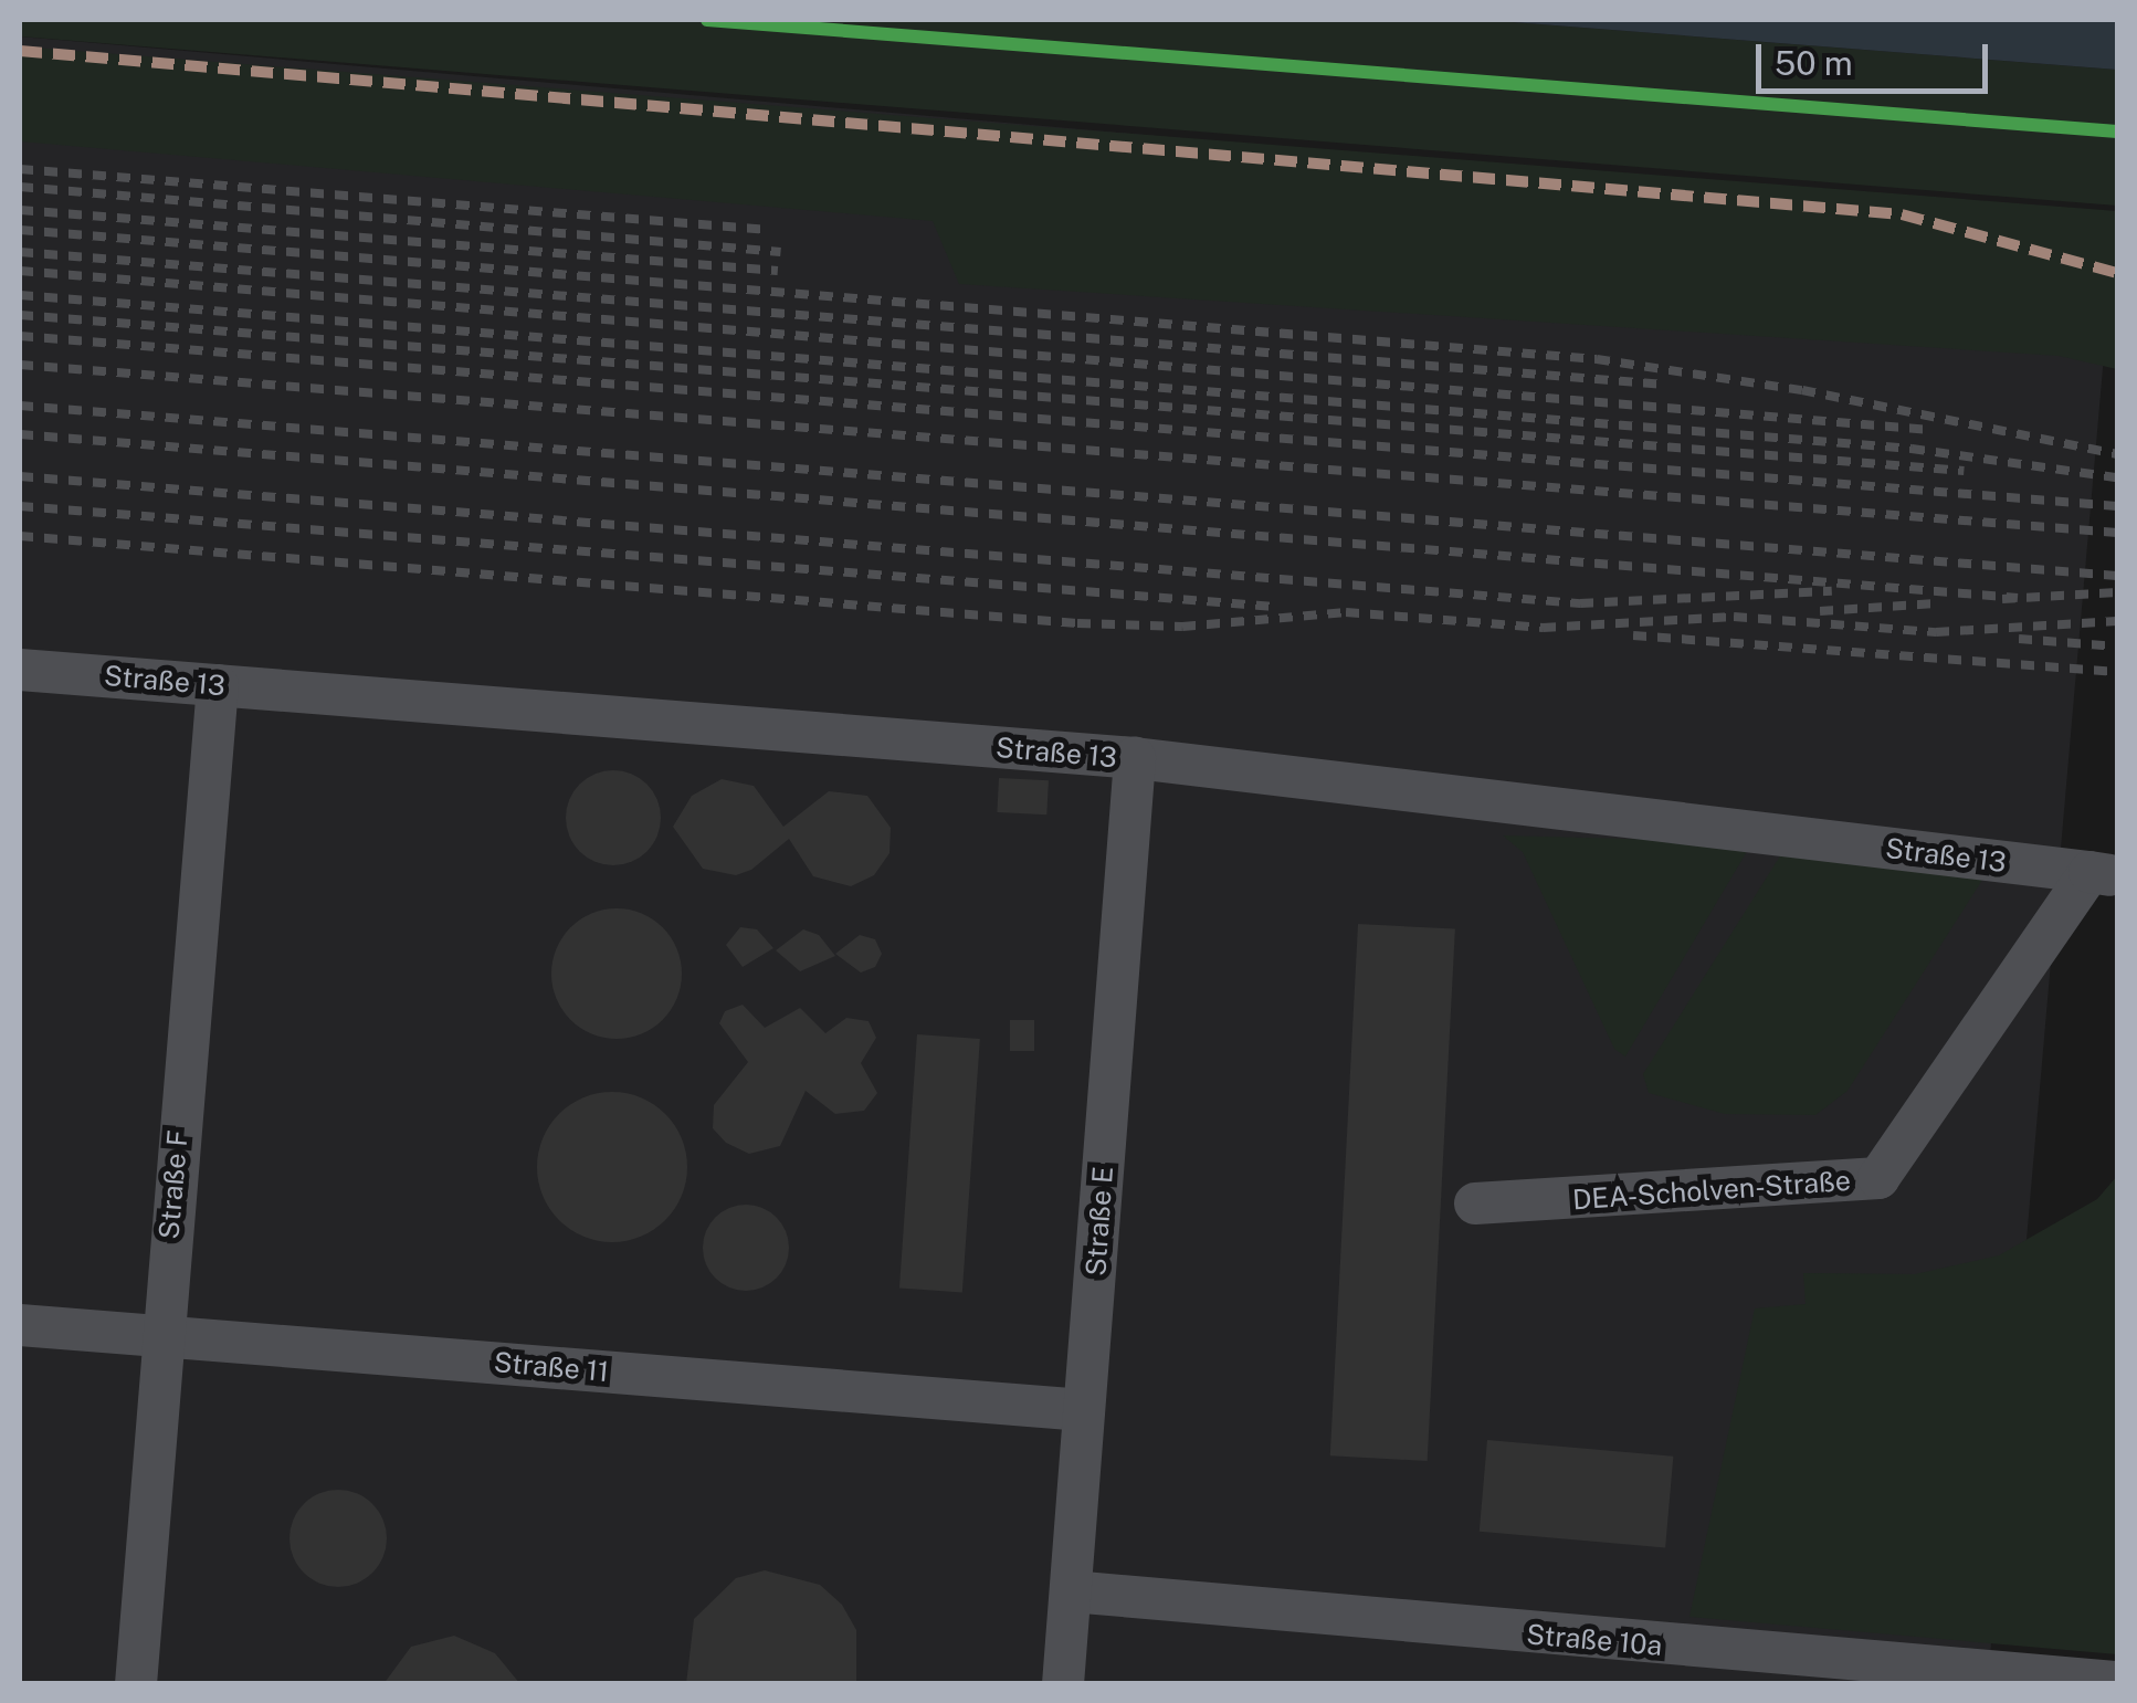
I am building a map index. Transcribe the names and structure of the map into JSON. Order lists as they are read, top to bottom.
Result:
{
  "streets": {
    "lane": [
      "Straße 13",
      "Straße F",
      "DEA-Scholven-Straße",
      "Straße E",
      "Straße 11",
      "Straße 10a"
    ]
  },
  "crossings": [
    ["Straße 13", "Straße F"],
    ["Straße 13", "DEA-Scholven-Straße"],
    ["Straße 13", "Straße E"],
    ["Straße F", "Straße 11"],
    ["Straße E", "Straße 11"],
    ["Straße E", "Straße 10a"]
  ],
  "scale_bar": "50 m"
}
